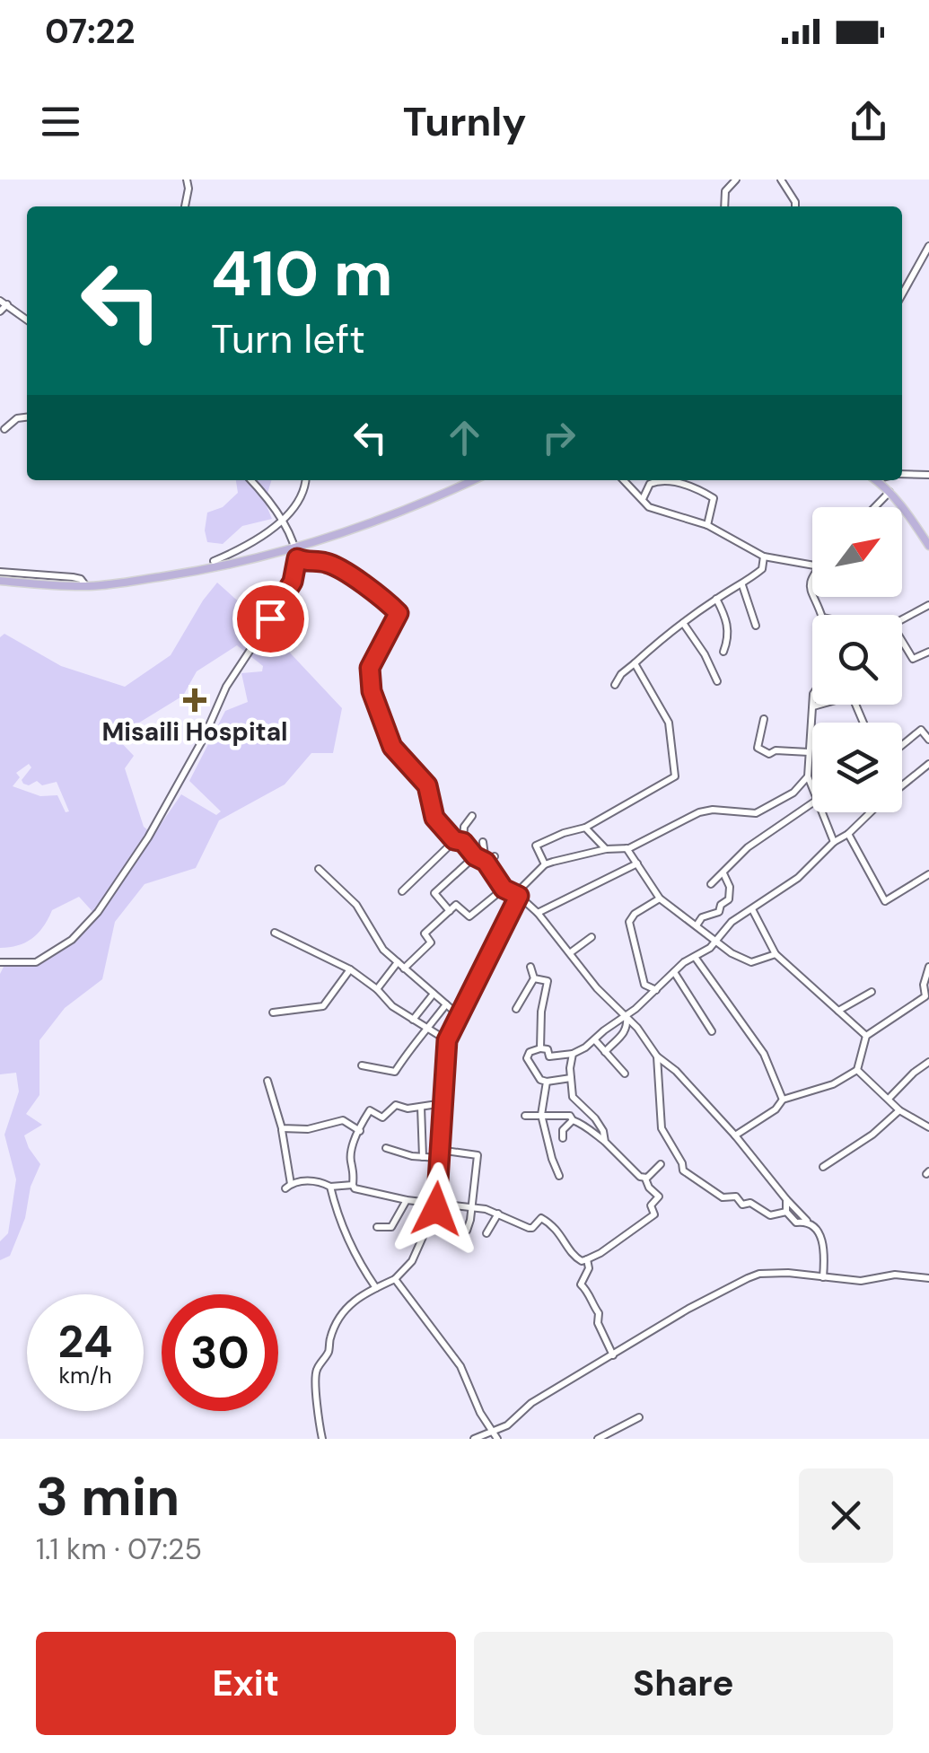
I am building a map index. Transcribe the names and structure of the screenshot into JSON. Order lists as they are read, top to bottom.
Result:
{
  "places": {
    "health": ["Misaili Hospital"]
  },
  "north": "top right",
  "page": {
    "status": "07:22",
    "header": "Turnly",
    "turn": ["410 m", "Turn left"],
    "speed": "24 km/h",
    "limit": "30",
    "heading": ["3 min", "1.1 km · 07:25"],
    "buttons": ["Exit", "Share"]
  }
}
